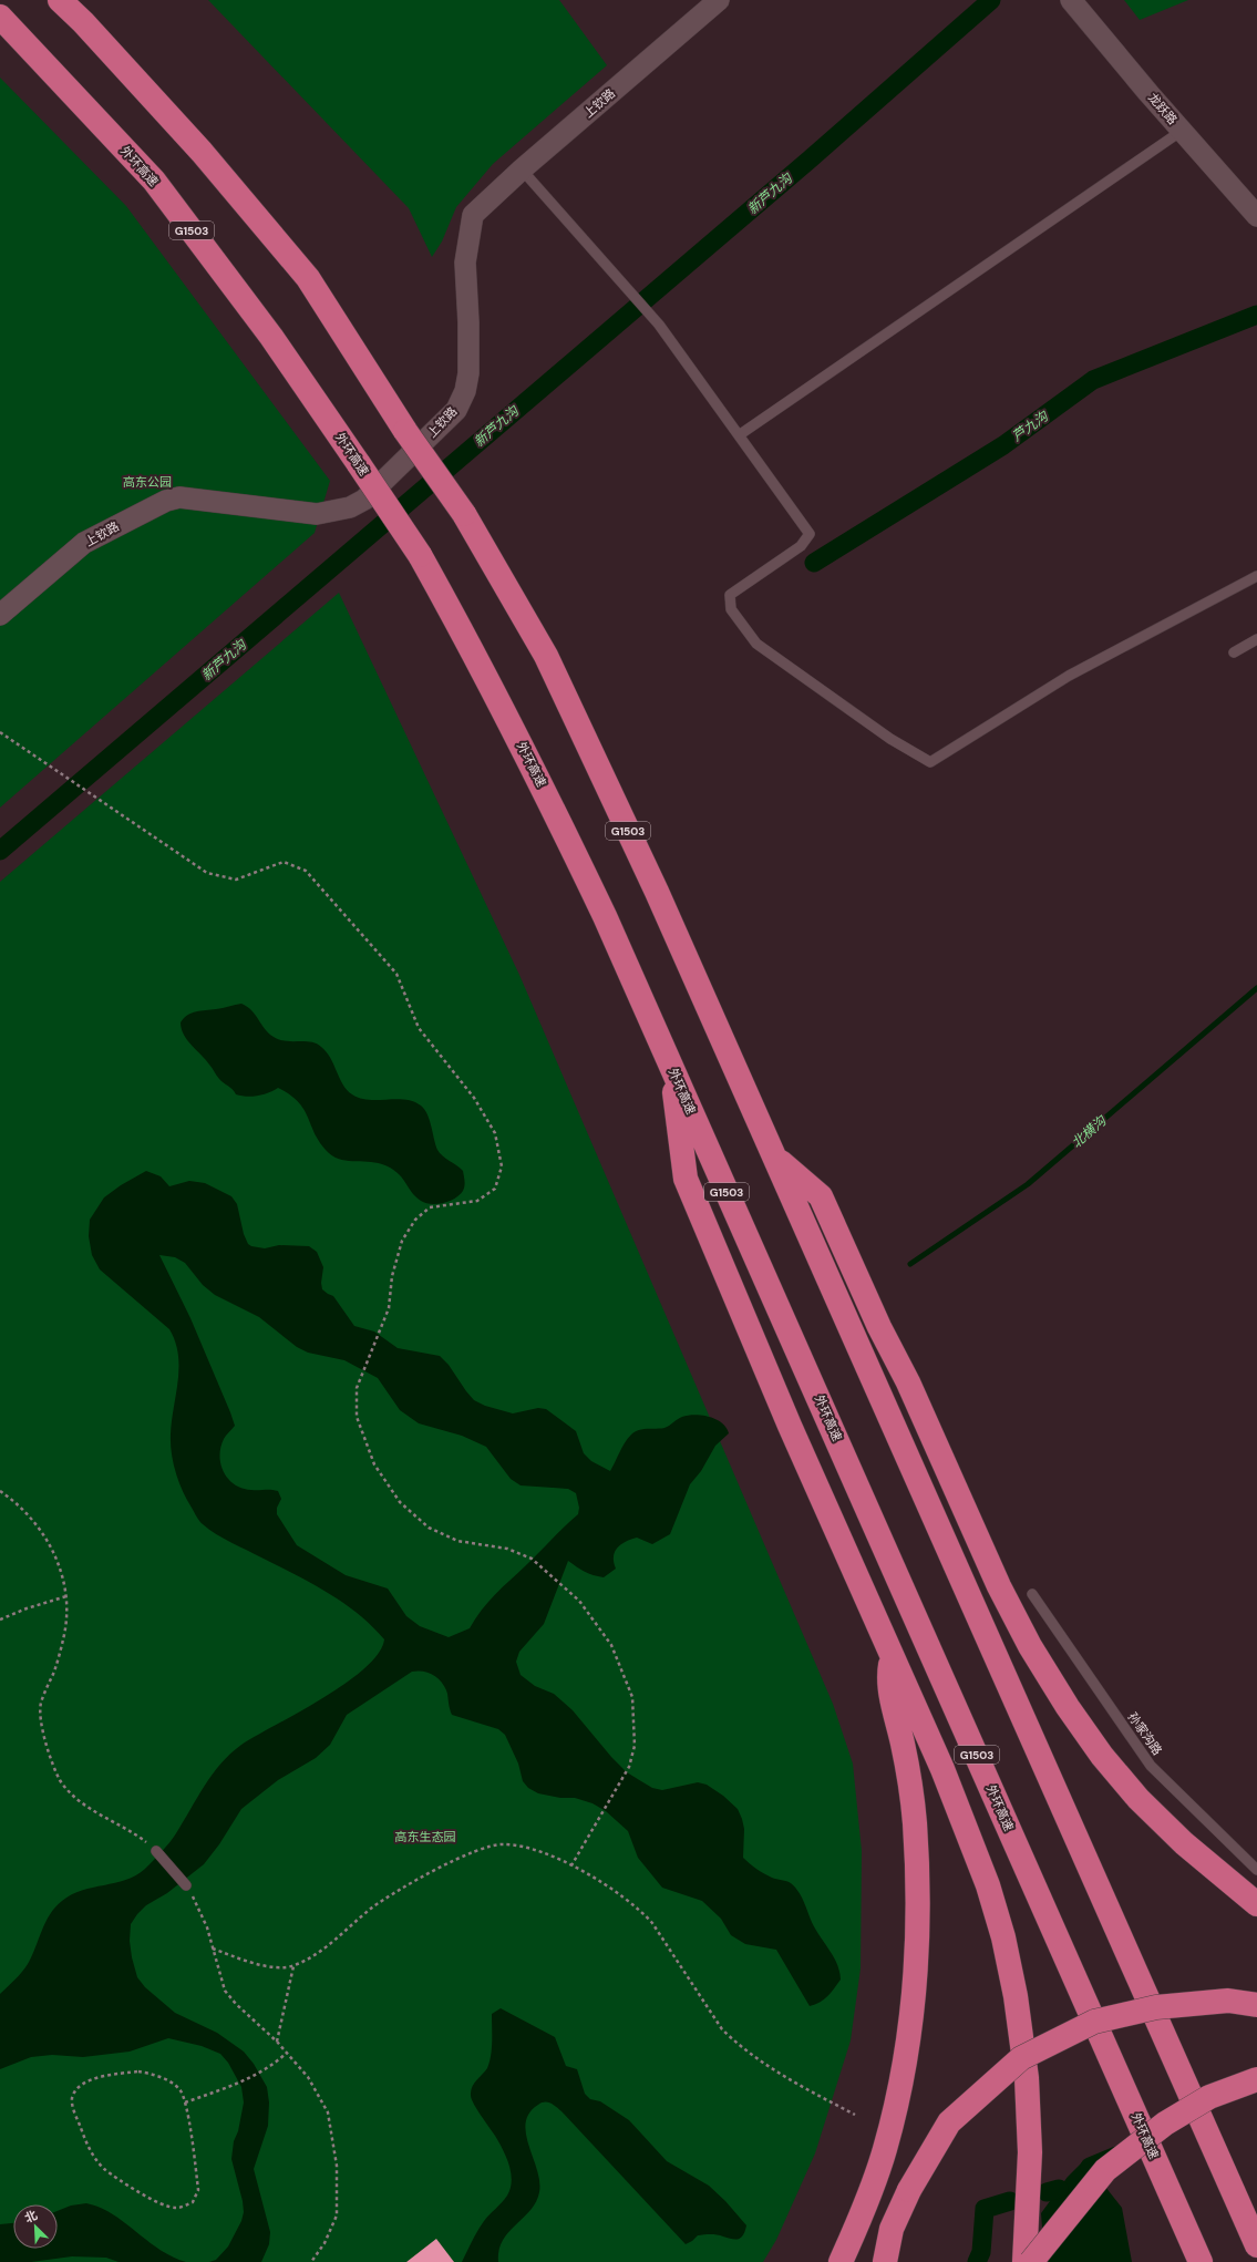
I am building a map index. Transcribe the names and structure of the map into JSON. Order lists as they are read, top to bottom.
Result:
{
  "streets": {
    "highway": ["外环高速", "G1503"],
    "street": ["上钦路", "龙跃路"],
    "lane": ["孙家沟路"]
  },
  "water": ["新芦九沟", "芦九沟", "北横沟"],
  "parks": ["高东公园", "高东生态园"],
  "north": "top left"
}
